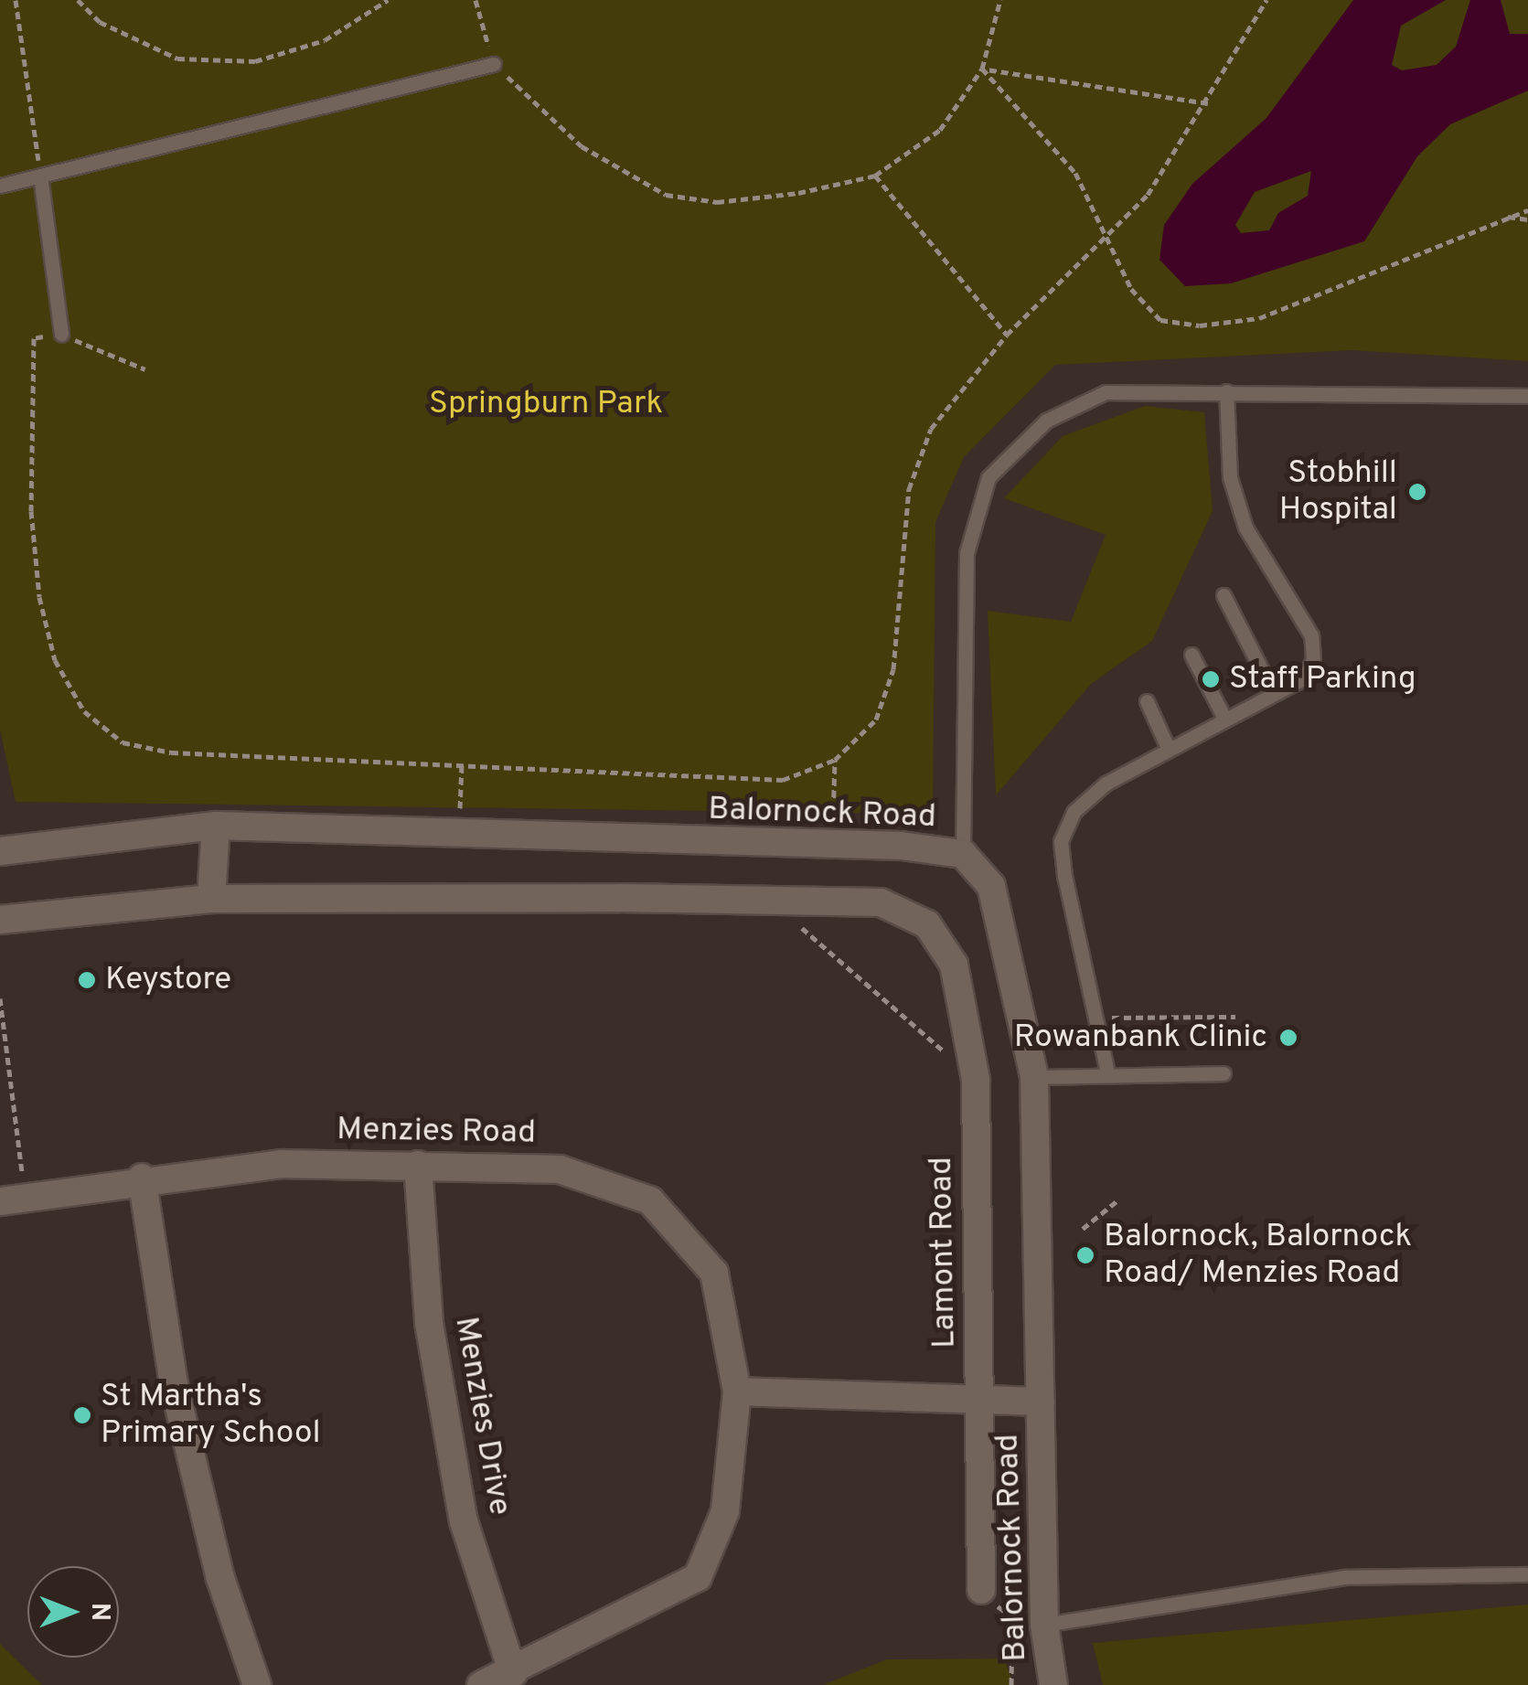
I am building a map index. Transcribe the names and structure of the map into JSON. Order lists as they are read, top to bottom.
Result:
{
  "streets": {
    "street": [
      "Balornock Road",
      "Menzies Road",
      "Lamont Road",
      "Menzies Drive"
    ]
  },
  "crossings": [
    ["Menzies Road", "Menzies Drive"]
  ],
  "parks": ["Springburn Park"],
  "places": [
    "Stobhill Hospital",
    "Staff Parking",
    "Keystore",
    "Rowanbank Clinic",
    "Balornock, Balornock Road/ Menzies Road",
    "St Martha's Primary School"
  ],
  "north": "right"
}
